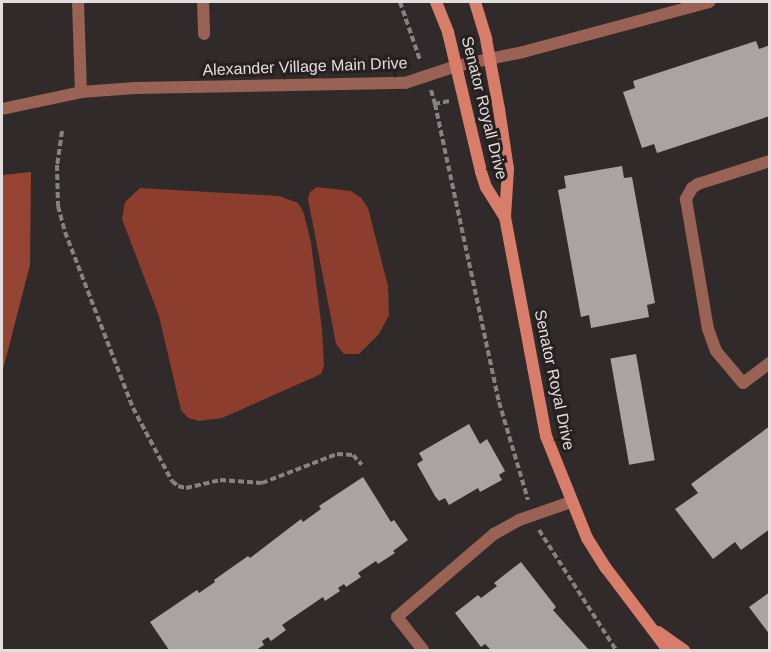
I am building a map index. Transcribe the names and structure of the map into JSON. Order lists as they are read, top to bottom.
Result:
{
  "streets": {
    "street": ["Alexander Village Main Drive", "Senator Royall Drive", "Senator Royal Drive"]
  },
  "crossings": [
    ["Alexander Village Main Drive", "Senator Royall Drive"],
    ["Senator Royall Drive", "Senator Royal Drive"]
  ]
}
